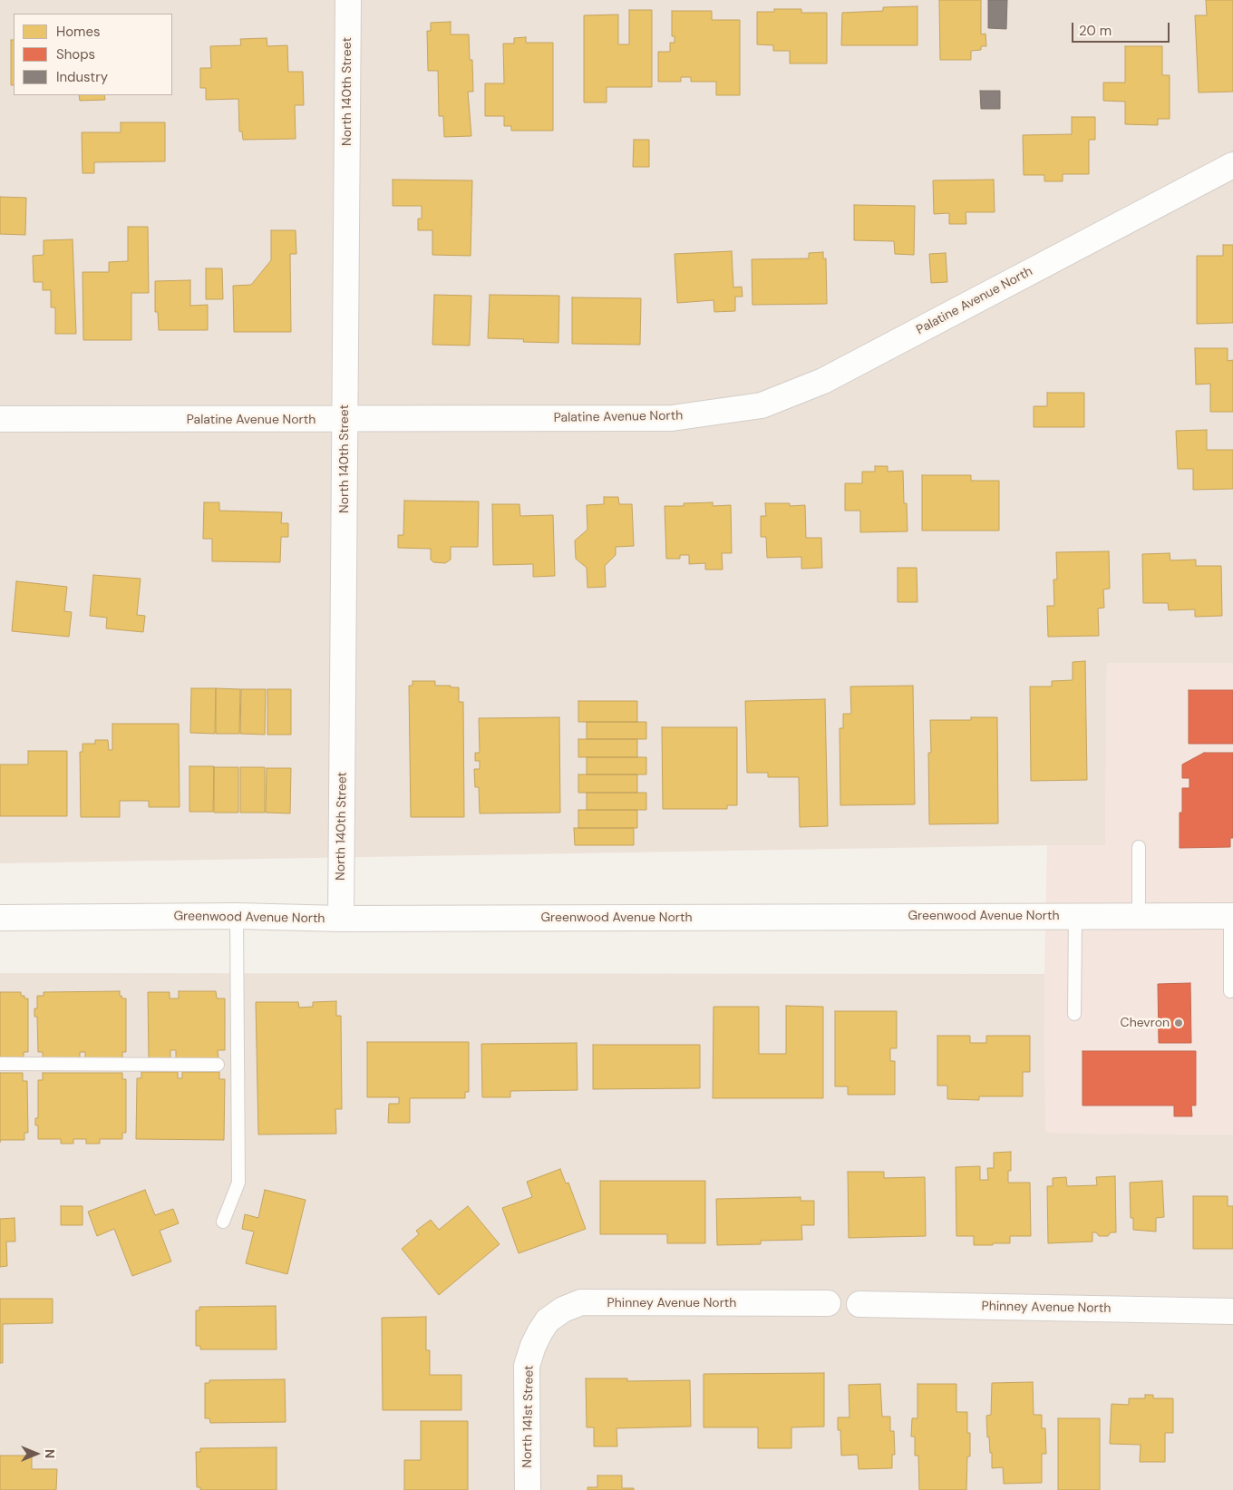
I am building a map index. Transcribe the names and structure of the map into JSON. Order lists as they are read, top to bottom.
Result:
{
  "streets": {
    "street": [
      "North 140th Street",
      "Palatine Avenue North",
      "Greenwood Avenue North",
      "Phinney Avenue North",
      "North 141st Street"
    ]
  },
  "crossings": [
    ["North 140th Street", "Palatine Avenue North"],
    ["North 140th Street", "Greenwood Avenue North"],
    ["Phinney Avenue North", "North 141st Street"]
  ],
  "places": ["Chevron"],
  "legend": ["Homes", "Shops", "Industry"],
  "scale_bar": "20 m",
  "north": "right"
}
